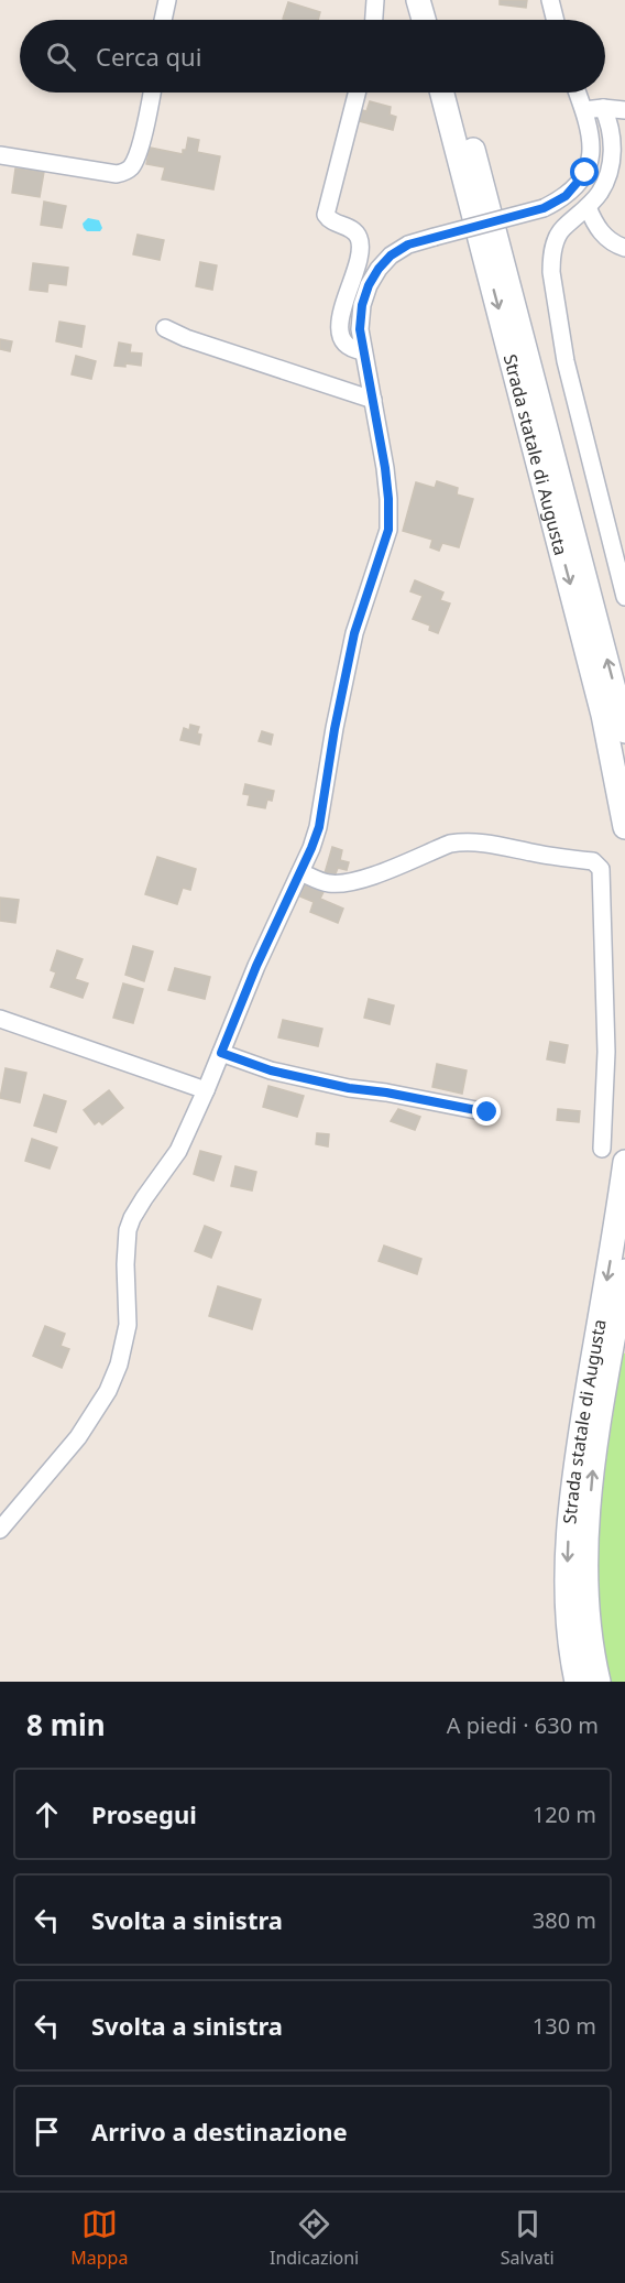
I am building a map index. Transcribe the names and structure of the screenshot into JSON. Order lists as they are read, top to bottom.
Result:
{
  "streets": {
    "main road": ["Strada statale di Augusta"]
  },
  "page": {
    "search": "Cerca qui",
    "heading": ["8 min", "A piedi · 630 m"],
    "list": [
      ["Prosegui", "120 m"],
      ["Svolta a sinistra", "380 m"],
      ["Svolta a sinistra", "130 m"],
      "Arrivo a destinazione"
    ],
    "nav": ["Mappa", "Indicazioni", "Salvati"]
  }
}
